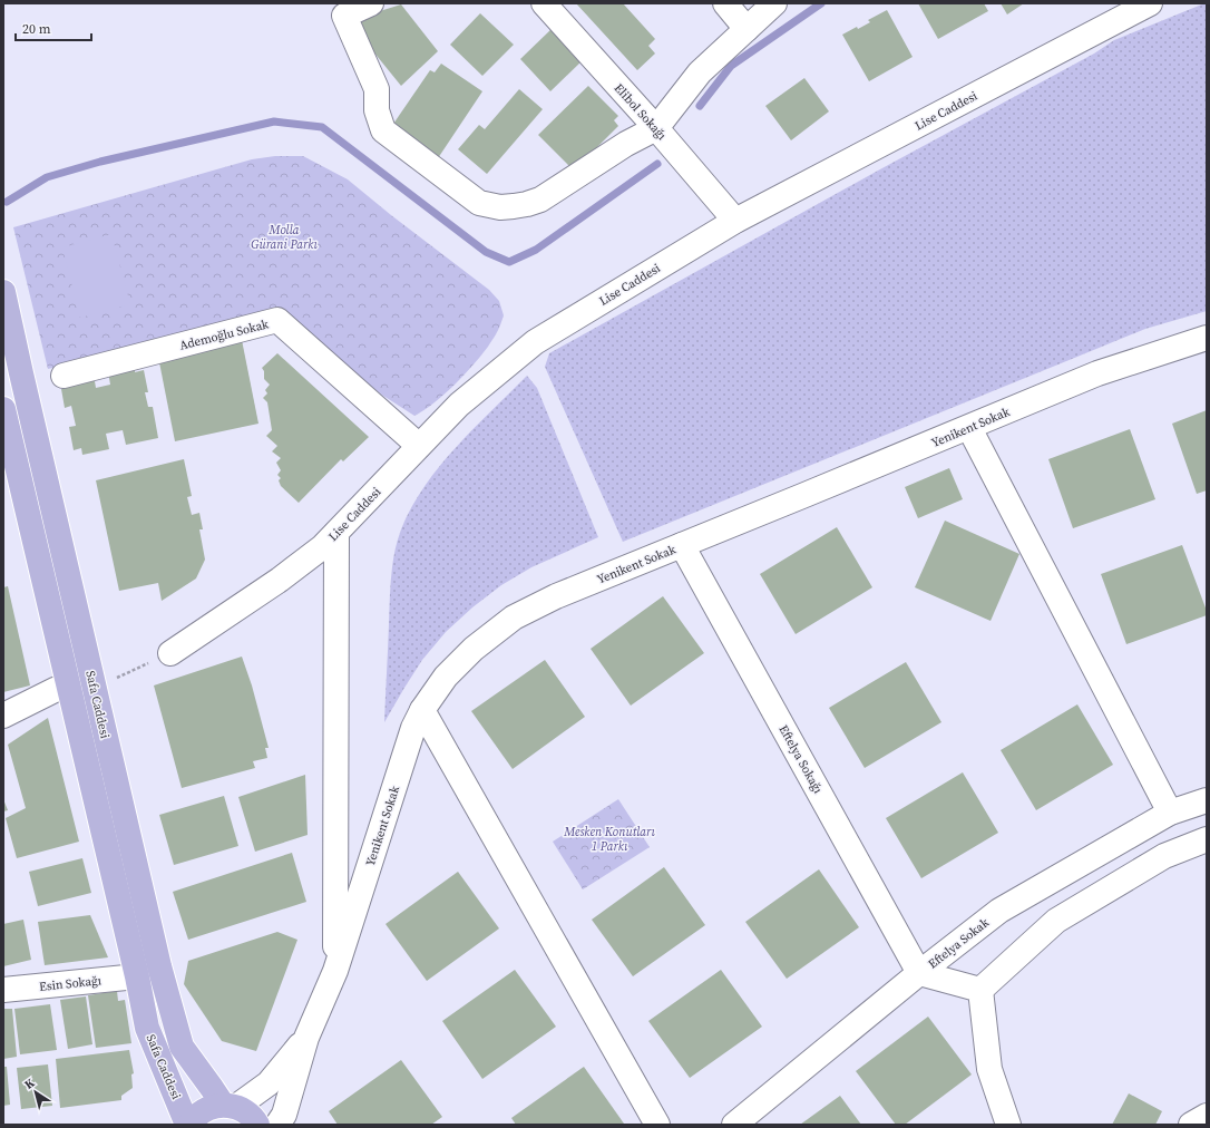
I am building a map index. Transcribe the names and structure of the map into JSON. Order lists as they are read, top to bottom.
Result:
{
  "streets": {
    "main road": ["Safa Caddesi"],
    "street": [
      "Lise Caddesi",
      "Elibol Sokağı",
      "Ademoğlu Sokak",
      "Yenikent Sokak",
      "Eftelya Sokağı",
      "Eftelya Sokak",
      "Esin Sokağı"
    ]
  },
  "crossings": [
    ["Lise Caddesi", "Elibol Sokağı"],
    ["Lise Caddesi", "Ademoğlu Sokak"],
    ["Yenikent Sokak", "Safa Caddesi"],
    ["Yenikent Sokak", "Eftelya Sokağı"],
    ["Safa Caddesi", "Esin Sokağı"],
    ["Eftelya Sokağı", "Eftelya Sokak"]
  ],
  "parks": ["Molla Gürani Parkı", "Mesken Konutları 1 Parkı"],
  "scale_bar": "20 m",
  "north": "top left"
}
